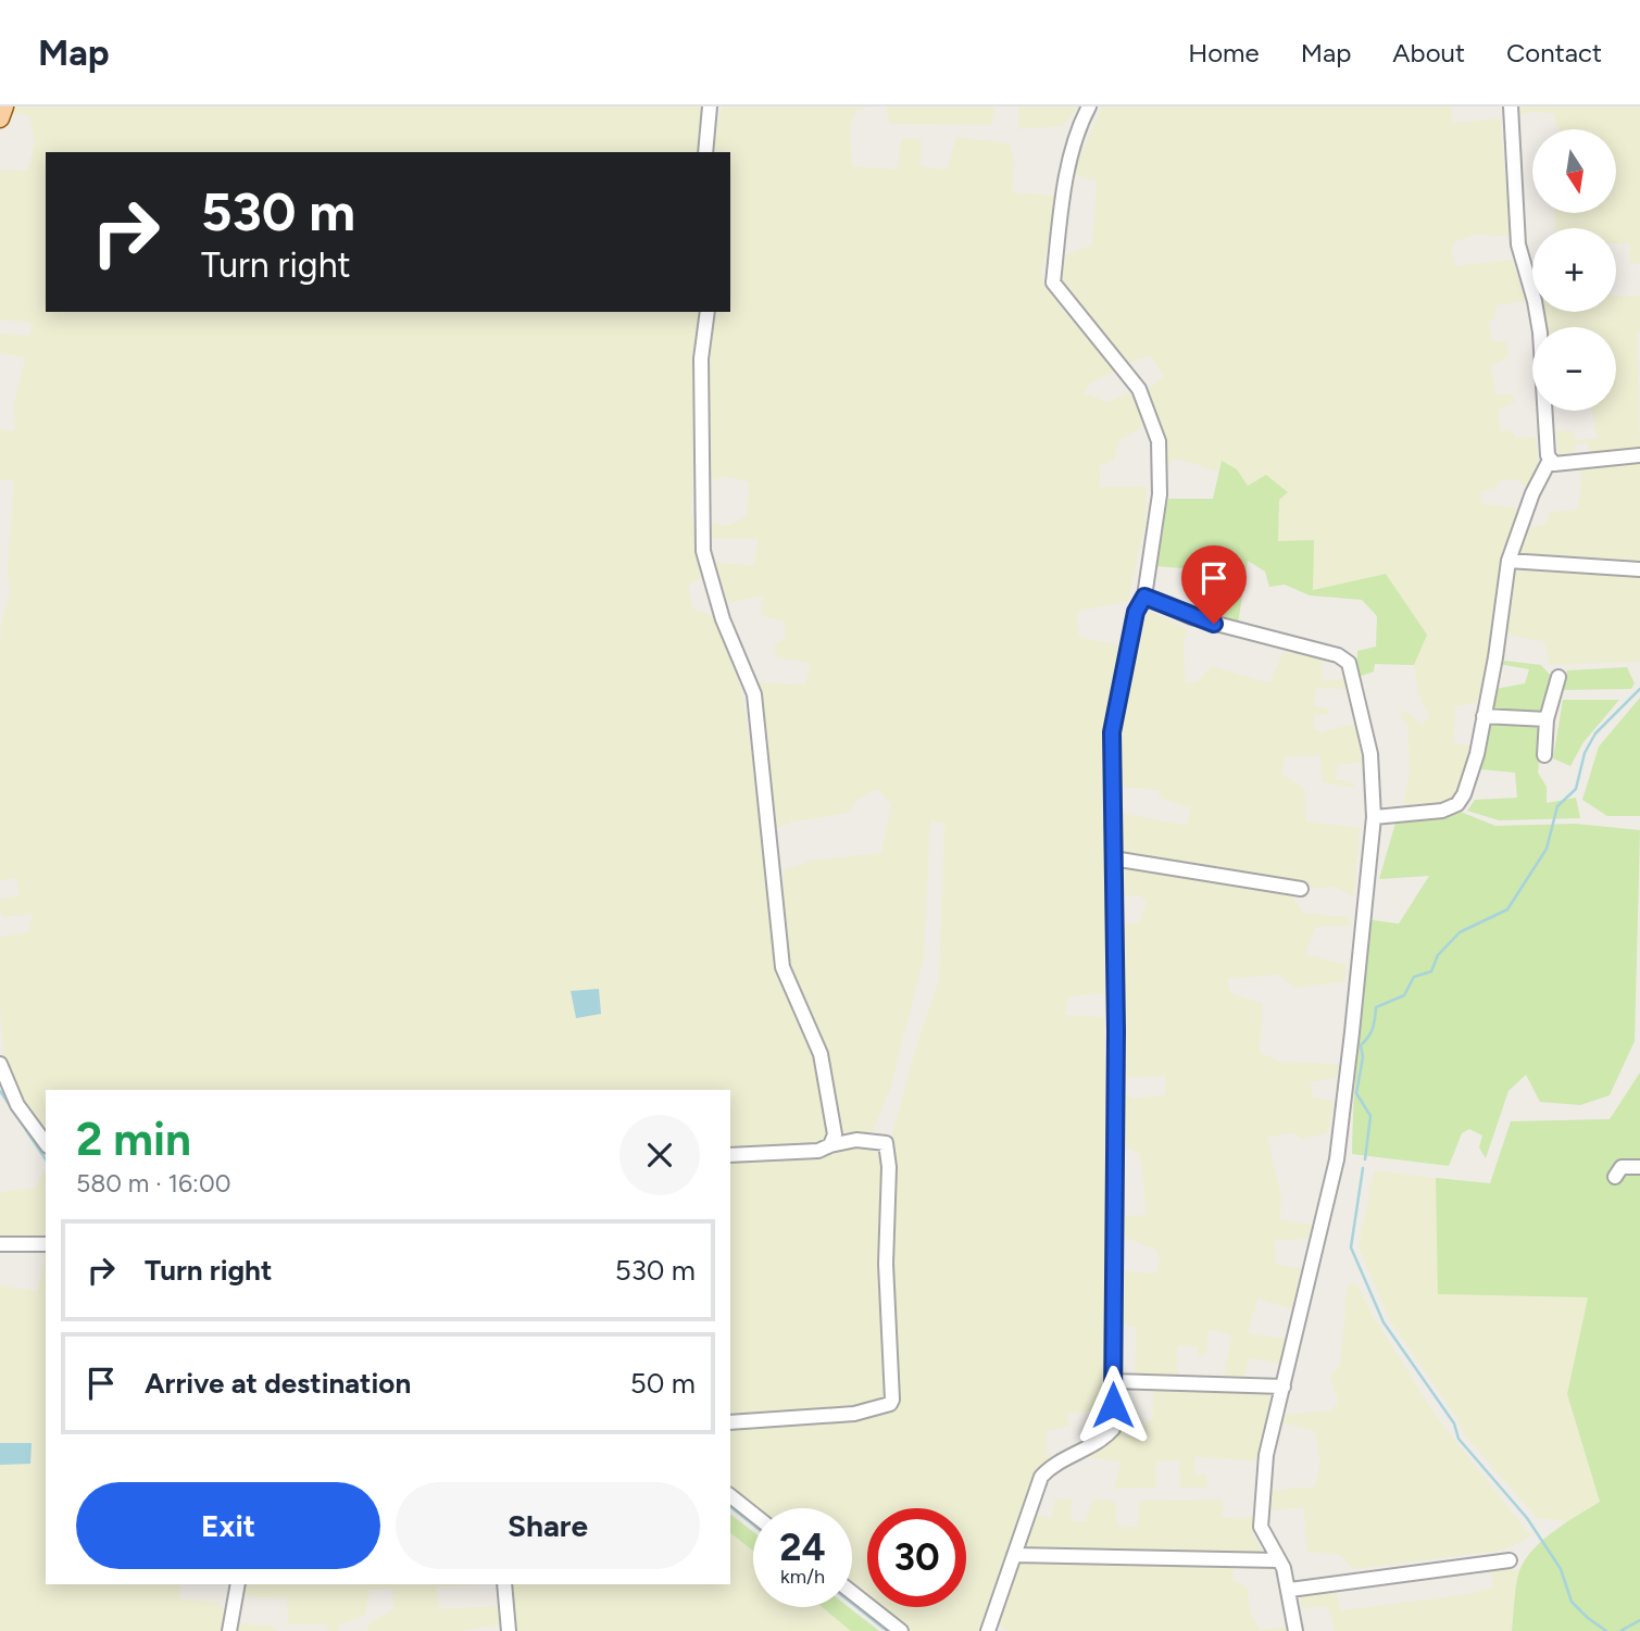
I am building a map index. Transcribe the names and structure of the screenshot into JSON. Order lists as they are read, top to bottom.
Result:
{
  "north": "bottom",
  "page": {
    "header": "Map",
    "nav": [
      "Home",
      "Map",
      "About",
      "Contact"
    ],
    "map_buttons": ["+", "−"],
    "turn": ["530 m", "Turn right"],
    "heading": ["2 min", "580 m · 16:00"],
    "list": [
      {
        "name": "Turn right",
        "value": "530 m"
      },
      {
        "name": "Arrive at destination",
        "value": "50 m"
      }
    ],
    "buttons": ["Exit", "Share"],
    "speed": "24 km/h",
    "limit": "30"
  }
}
